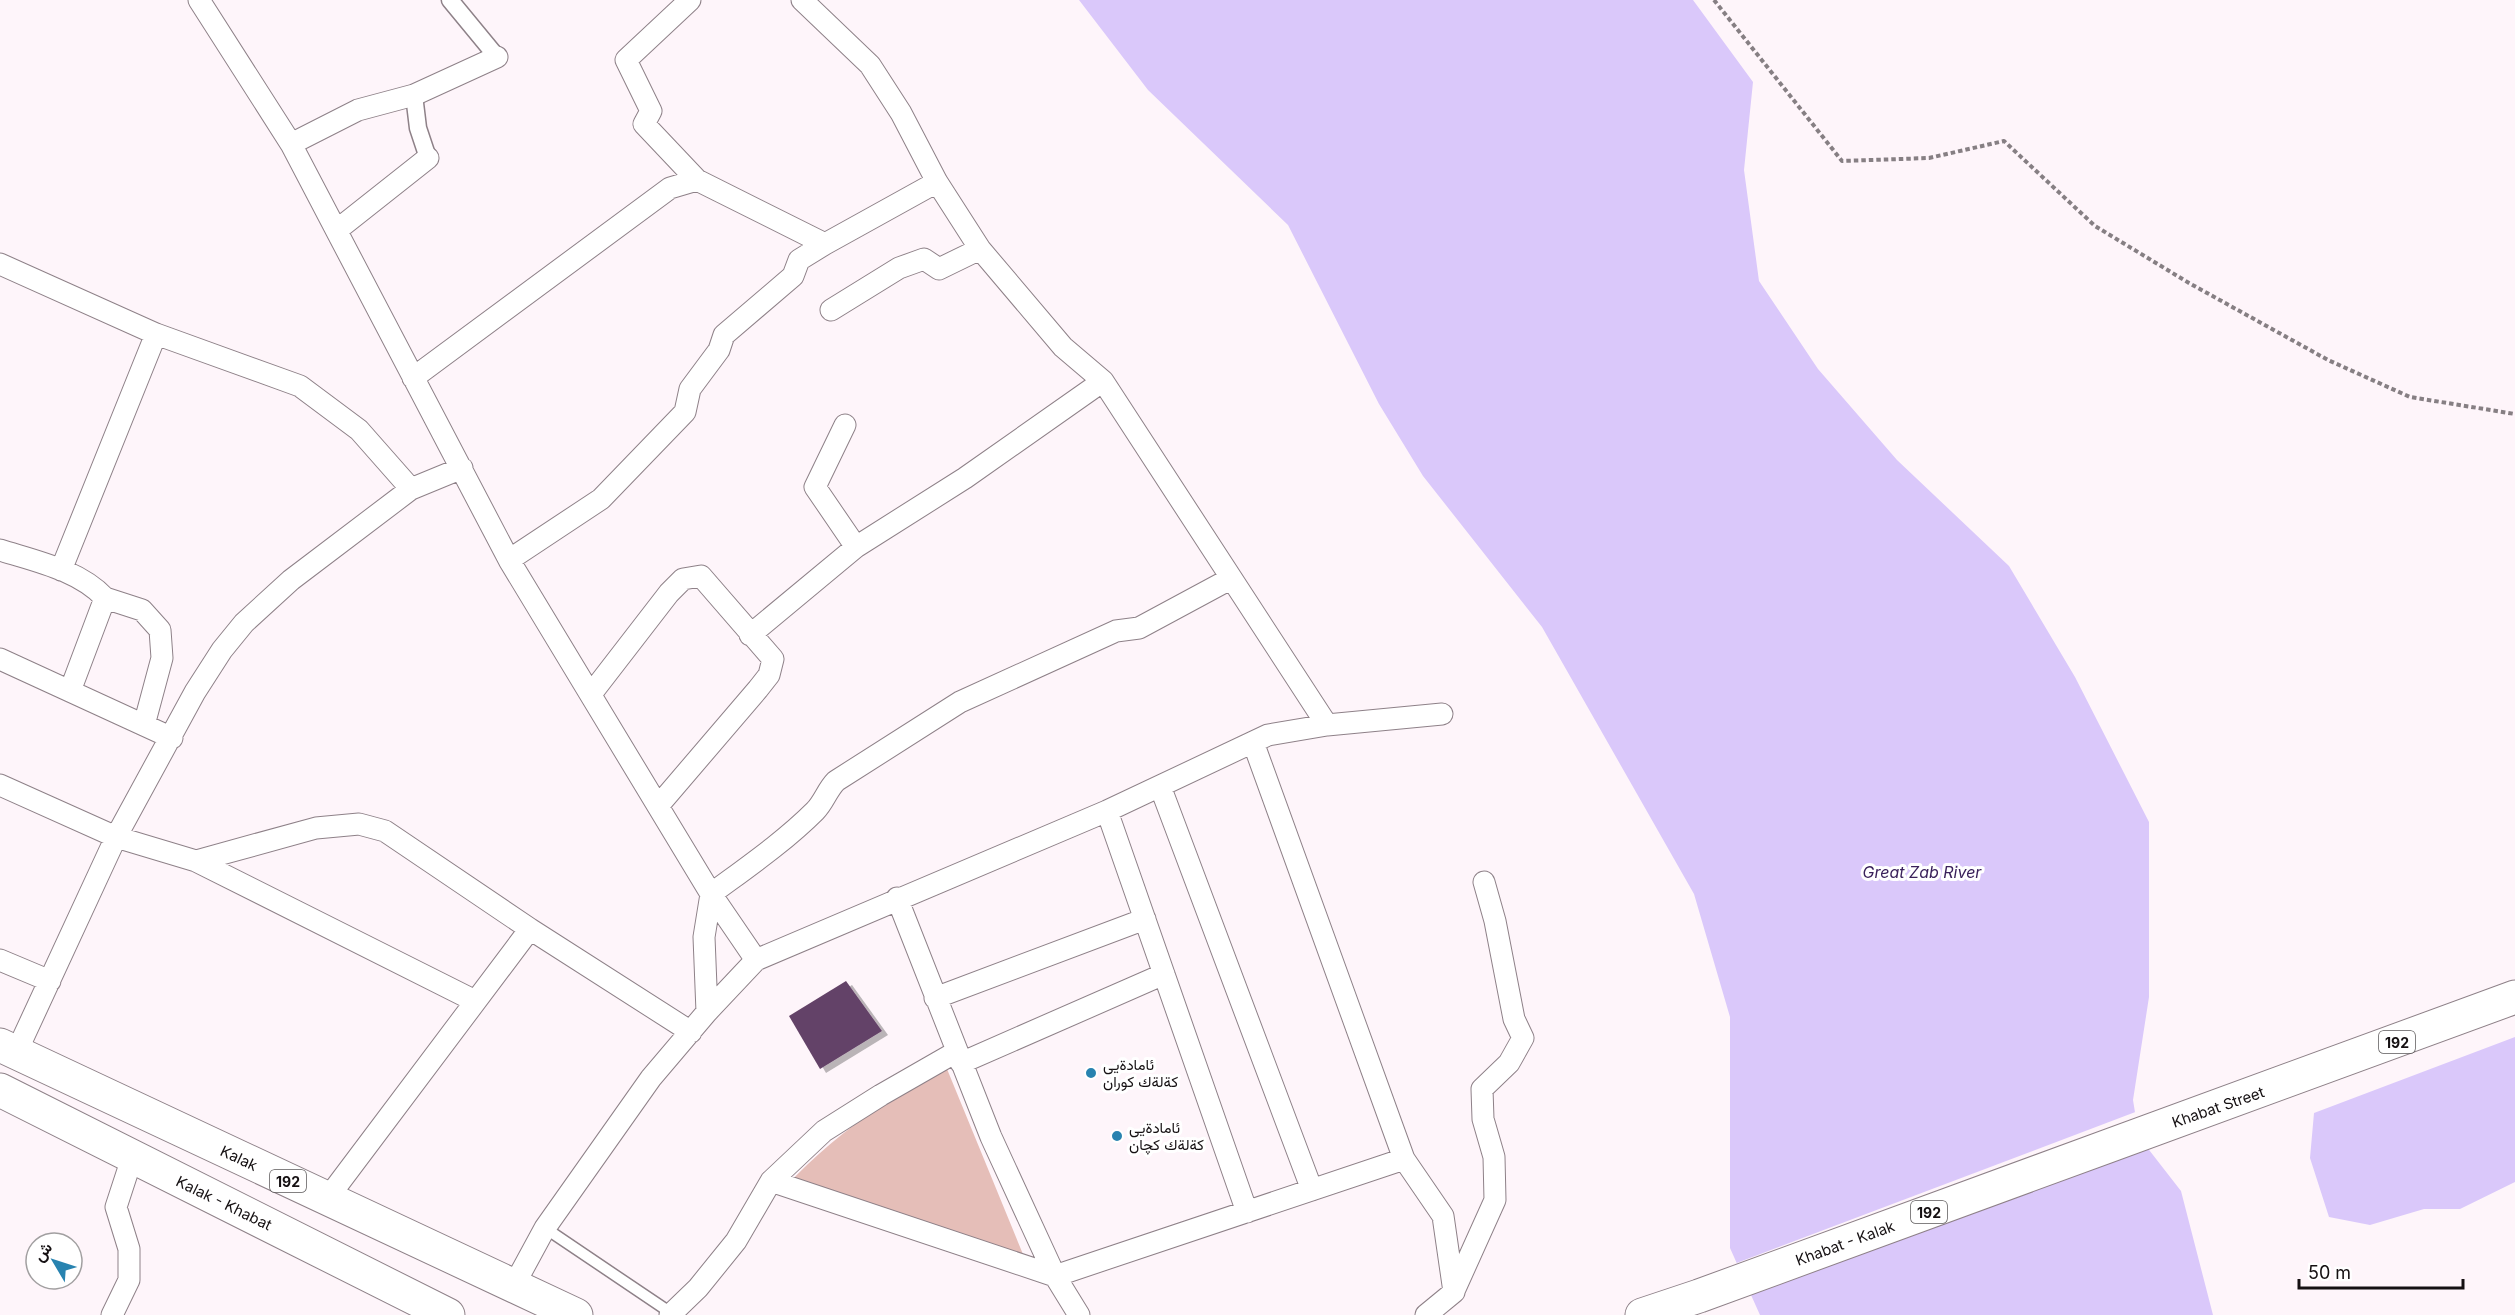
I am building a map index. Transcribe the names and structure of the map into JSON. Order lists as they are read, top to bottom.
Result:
{
  "streets": {
    "main road": [
      "192",
      "Khabat Street",
      "Kalak",
      "Kalak - Khabat",
      "Khabat - Kalak"
    ]
  },
  "crossings": [
    ["Khabat Street", "Khabat - Kalak"]
  ],
  "water": ["Great Zab River"],
  "places": ["ئامادةيى كةلةك كوران", "ئامادةيى كةلةك كچان"],
  "scale_bar": "50 m",
  "north": "top left"
}
